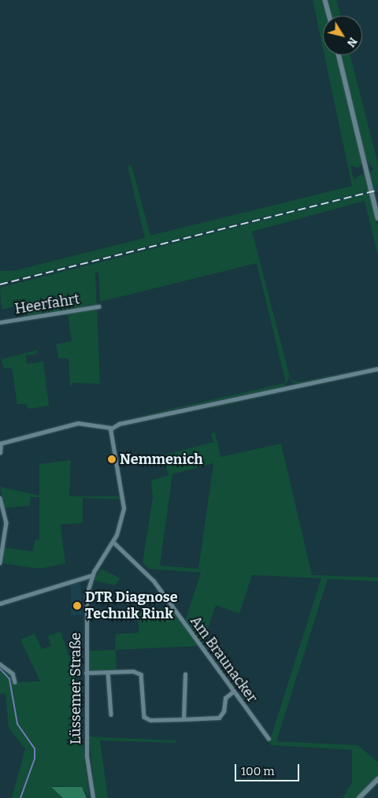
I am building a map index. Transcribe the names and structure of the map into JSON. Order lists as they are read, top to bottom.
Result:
{
  "streets": {
    "street": ["Heerfahrt", "Am Braunacker", "Lüssemer Straße"]
  },
  "crossings": [
    ["Am Braunacker", "Lüssemer Straße"]
  ],
  "places": ["Nemmenich", "DTR Diagnose Technik Rink"],
  "scale_bar": "100 m",
  "north": "bottom right"
}
